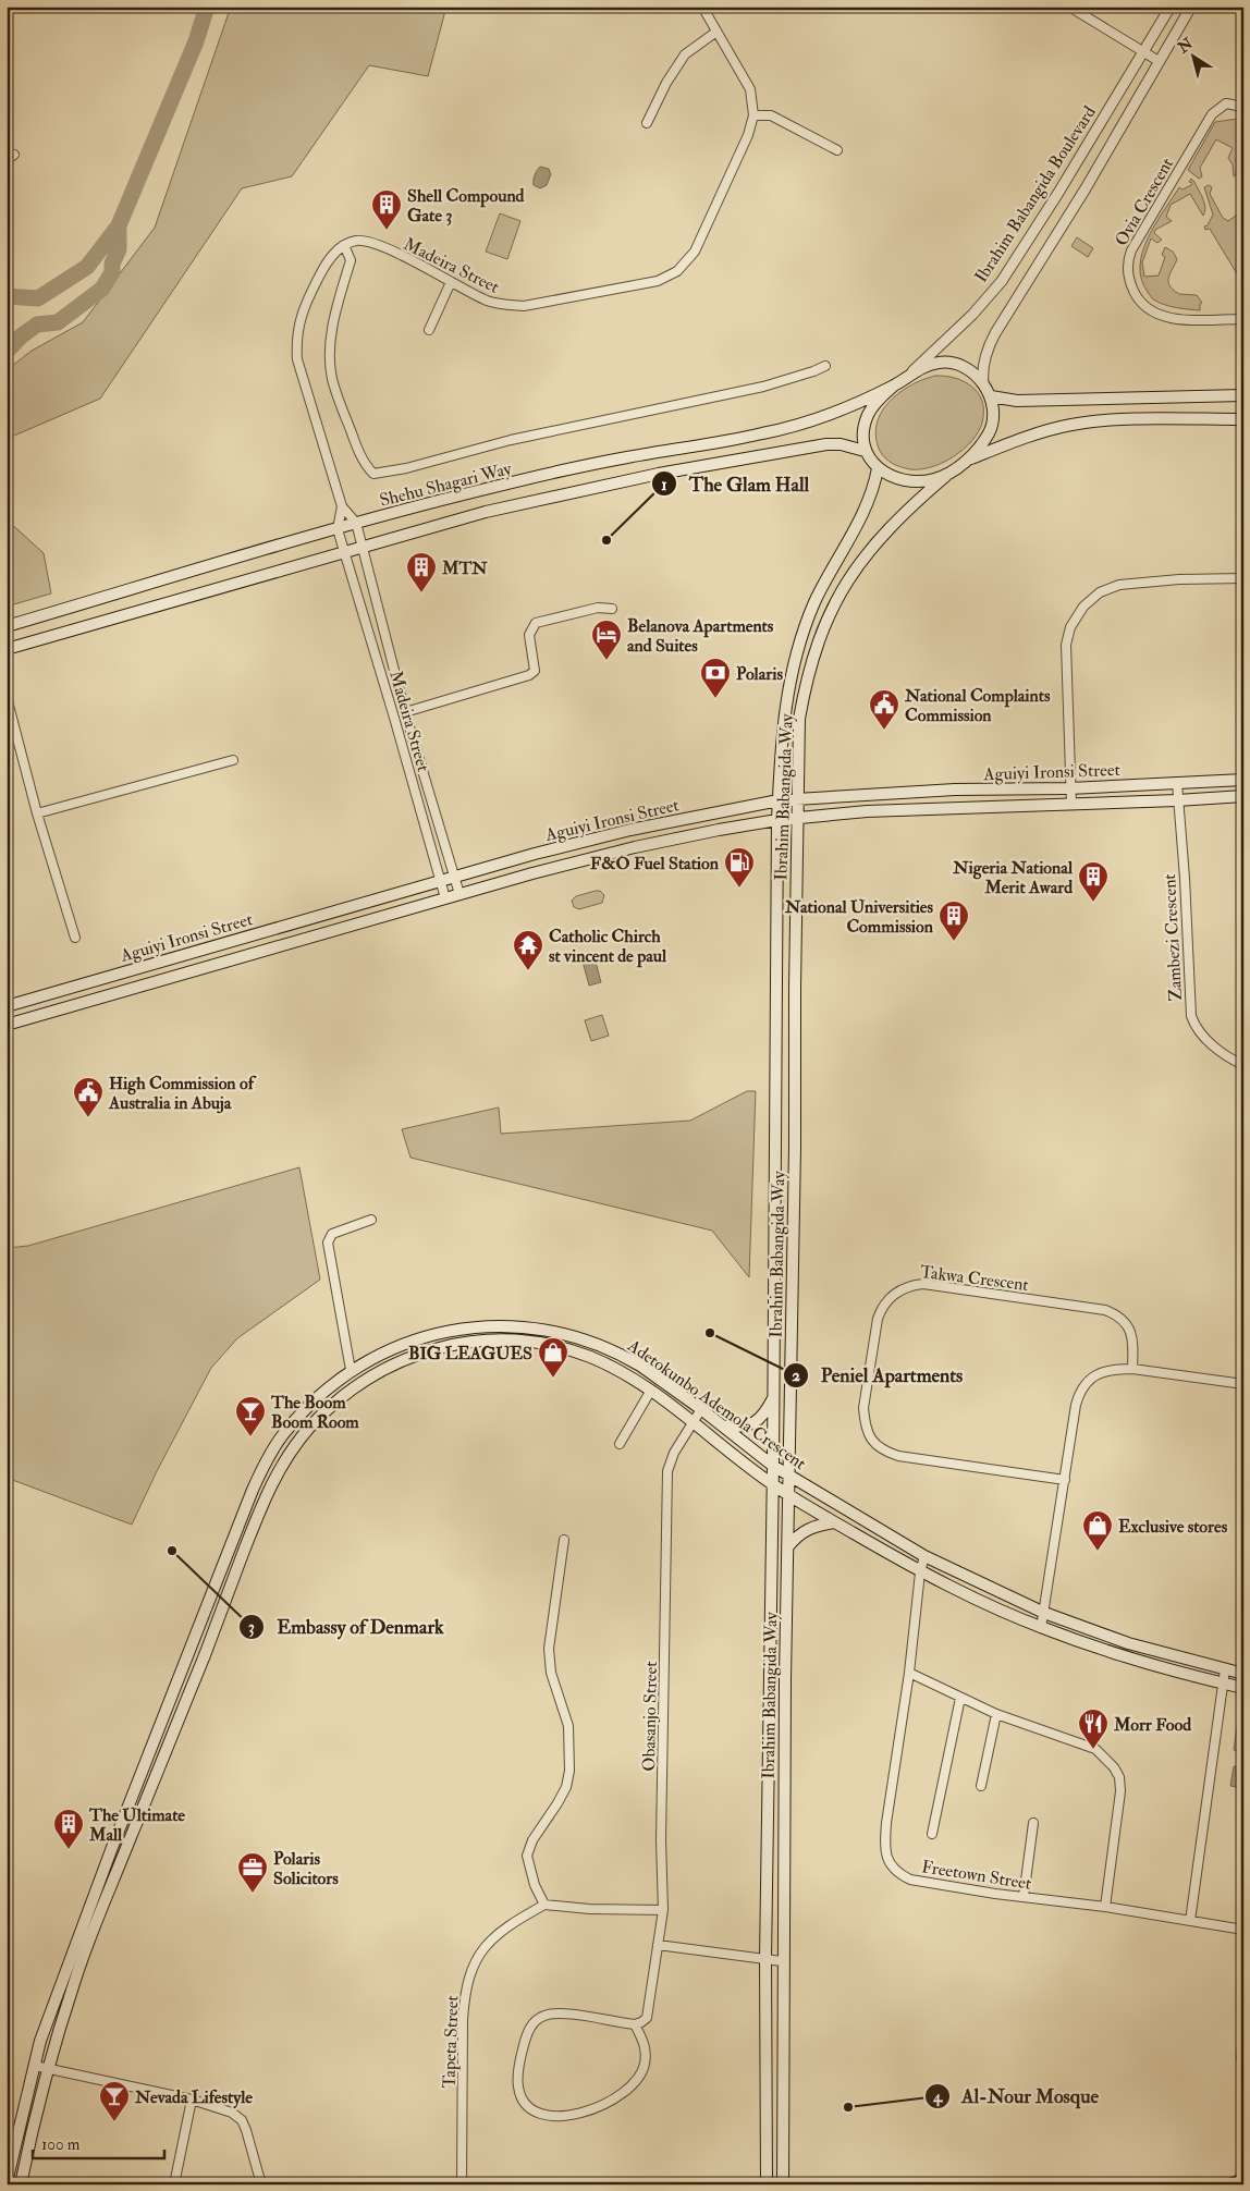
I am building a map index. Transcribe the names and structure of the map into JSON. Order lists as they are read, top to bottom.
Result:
{
  "streets": {
    "main road": [
      "Shehu Shagari Way",
      "Aguiyi Ironsi Street",
      "Ibrahim Babangida Way",
      "Adetokunbo Ademola Crescent"
    ],
    "street": [
      "Ibrahim Babangida Boulevard",
      "Ovia Crescent",
      "Madeira Street",
      "Zambezi Crescent",
      "Takwa Crescent",
      "Obasanjo Street",
      "Freetown Street",
      "Tapeta Street"
    ]
  },
  "crossings": [
    ["Ibrahim Babangida Boulevard", "Shehu Shagari Way"],
    ["Ibrahim Babangida Boulevard", "Ibrahim Babangida Way"],
    ["Madeira Street", "Shehu Shagari Way"],
    ["Madeira Street", "Aguiyi Ironsi Street"],
    ["Shehu Shagari Way", "Ibrahim Babangida Way"],
    ["Aguiyi Ironsi Street", "Ibrahim Babangida Way"],
    ["Aguiyi Ironsi Street", "Zambezi Crescent"],
    ["Ibrahim Babangida Way", "Adetokunbo Ademola Crescent"],
    ["Adetokunbo Ademola Crescent", "Obasanjo Street"],
    ["Adetokunbo Ademola Crescent", "Freetown Street"]
  ],
  "places": {
    "building": [
      "Shell Compound Gate 3",
      "MTN",
      "Nigeria National Merit Award",
      "National Universities Commission",
      "The Ultimate Mall"
    ],
    "other": [
      "The Glam Hall",
      "Peniel Apartments",
      "Embassy of Denmark",
      "Al-Nour Mosque"
    ],
    "hotel": ["Belanova Apartments and Suites"],
    "bank": ["Polaris"],
    "public building": ["National Complaints Commission", "High Commission of Australia in Abuja"],
    "fuel station": ["F&O Fuel Station"],
    "temple": ["Catholic Chirch st vincent de paul"],
    "shop": ["BIG LEAGUES", "Exclusive stores"],
    "bar": ["The Boom Boom Room", "Nevada Lifestyle"],
    "restaurant": ["Morr Food"],
    "office": ["Polaris Solicitors"]
  },
  "scale_bar": "100 m",
  "north": "top left"
}
